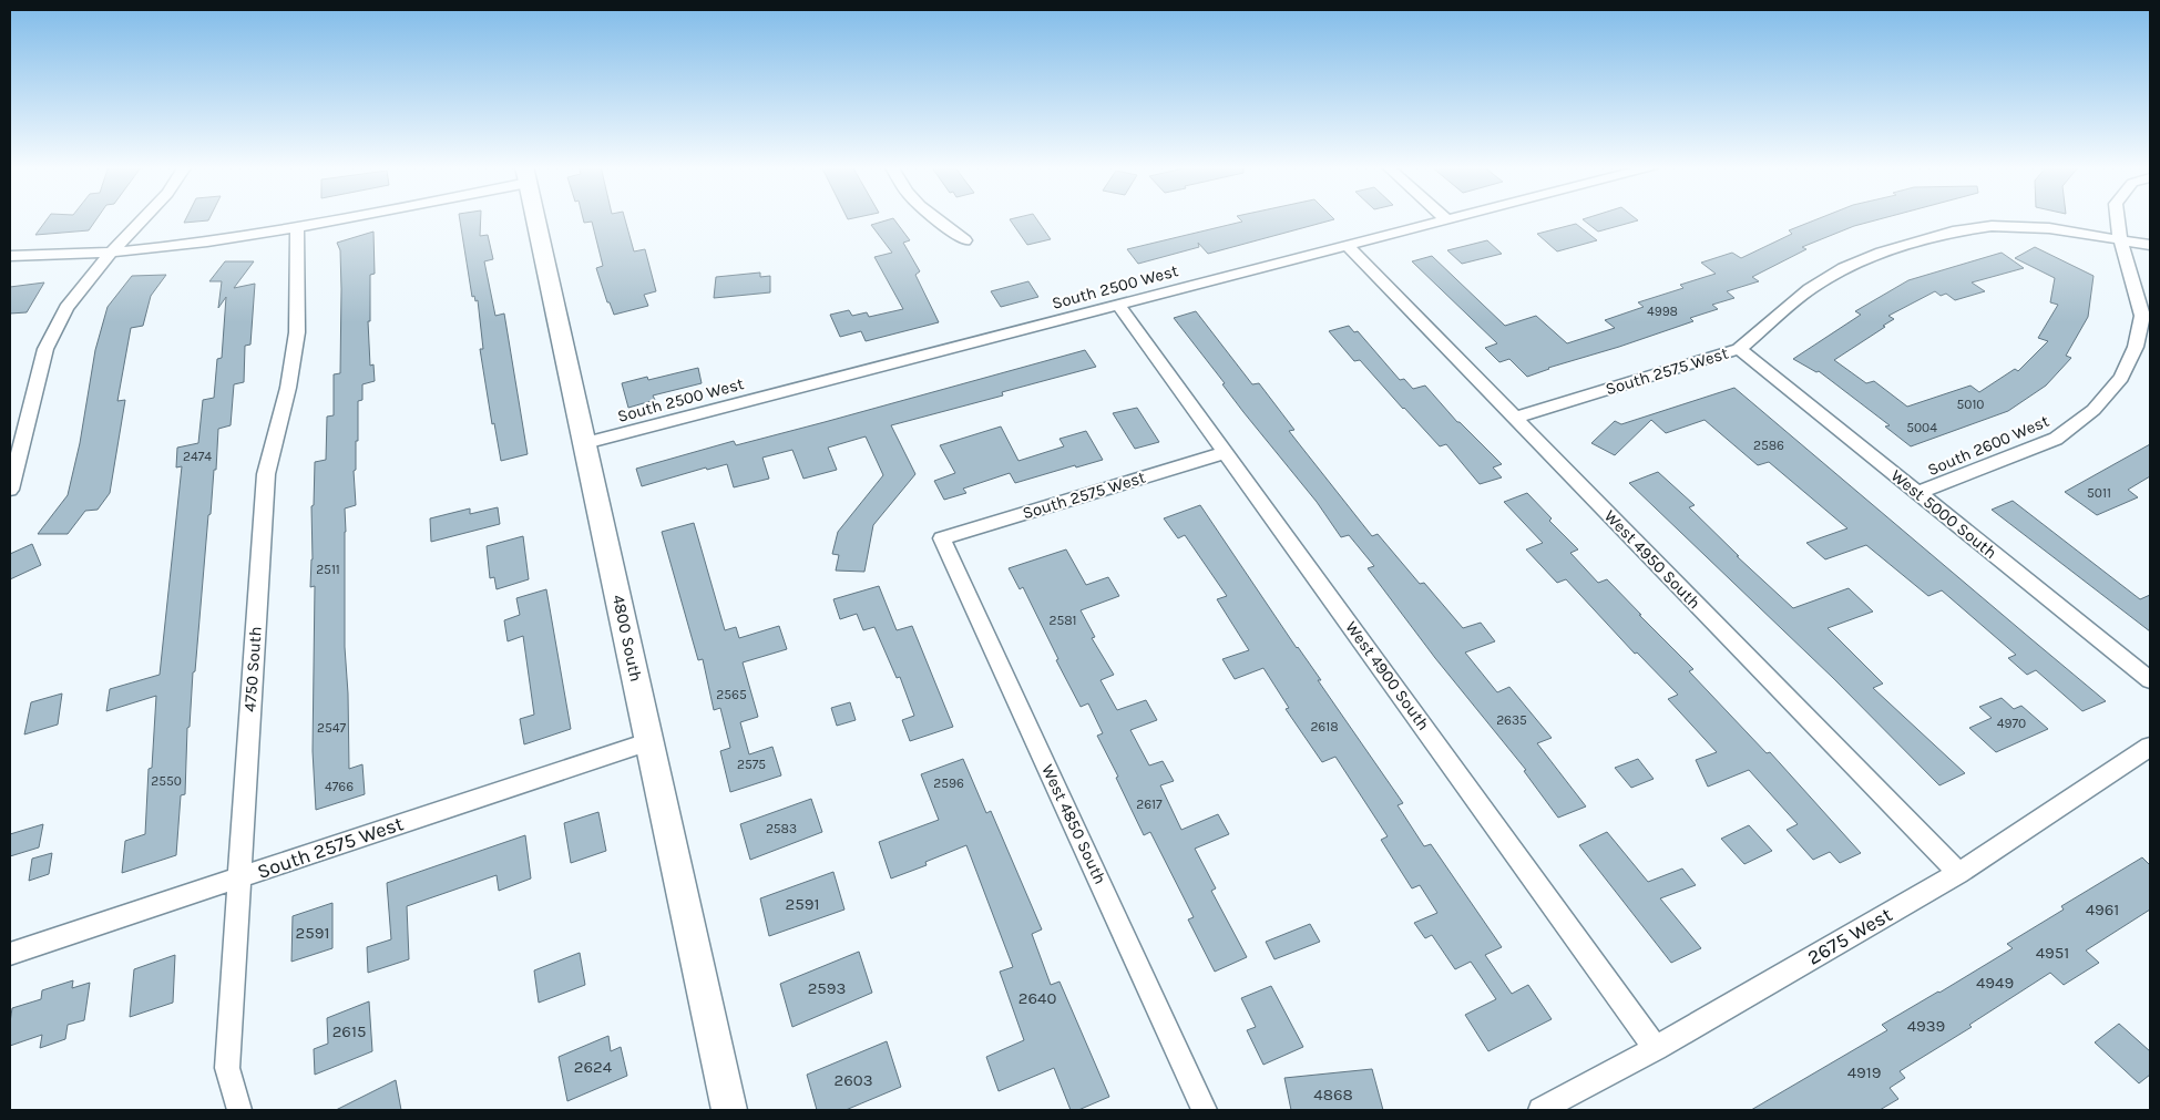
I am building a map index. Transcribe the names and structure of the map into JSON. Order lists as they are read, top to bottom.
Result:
{
  "streets": {
    "main road": ["4800 South"],
    "street": [
      "South 2500 West",
      "South 2575 West",
      "South 2600 West",
      "West 5000 South",
      "West 4950 South",
      "4750 South",
      "West 4900 South",
      "West 4850 South",
      "2675 West"
    ]
  },
  "crossings": [
    ["South 2500 West", "West 4950 South"],
    ["South 2500 West", "4800 South"],
    ["South 2500 West", "West 4900 South"],
    ["South 2575 West", "South 2600 West"],
    ["South 2575 West", "West 5000 South"],
    ["South 2575 West", "West 4950 South"],
    ["South 2575 West", "4800 South"],
    ["South 2575 West", "4750 South"],
    ["South 2575 West", "West 4900 South"],
    ["South 2575 West", "West 4850 South"],
    ["South 2600 West", "West 5000 South"],
    ["West 4950 South", "2675 West"],
    ["West 4900 South", "2675 West"]
  ],
  "house_numbers": [
    "4998",
    "5010",
    "5004",
    "2586",
    "2474",
    "5011",
    "2511",
    "2581",
    "2565",
    "2635",
    "4970",
    "2618",
    "2547",
    "2575",
    "2550",
    "2596",
    "4766",
    "2617",
    "2583",
    "2591",
    "4961",
    "2591",
    "4951",
    "4949",
    "2593",
    "2640",
    "4939",
    "2615",
    "2624",
    "4919",
    "2603",
    "4868"
  ]
}
